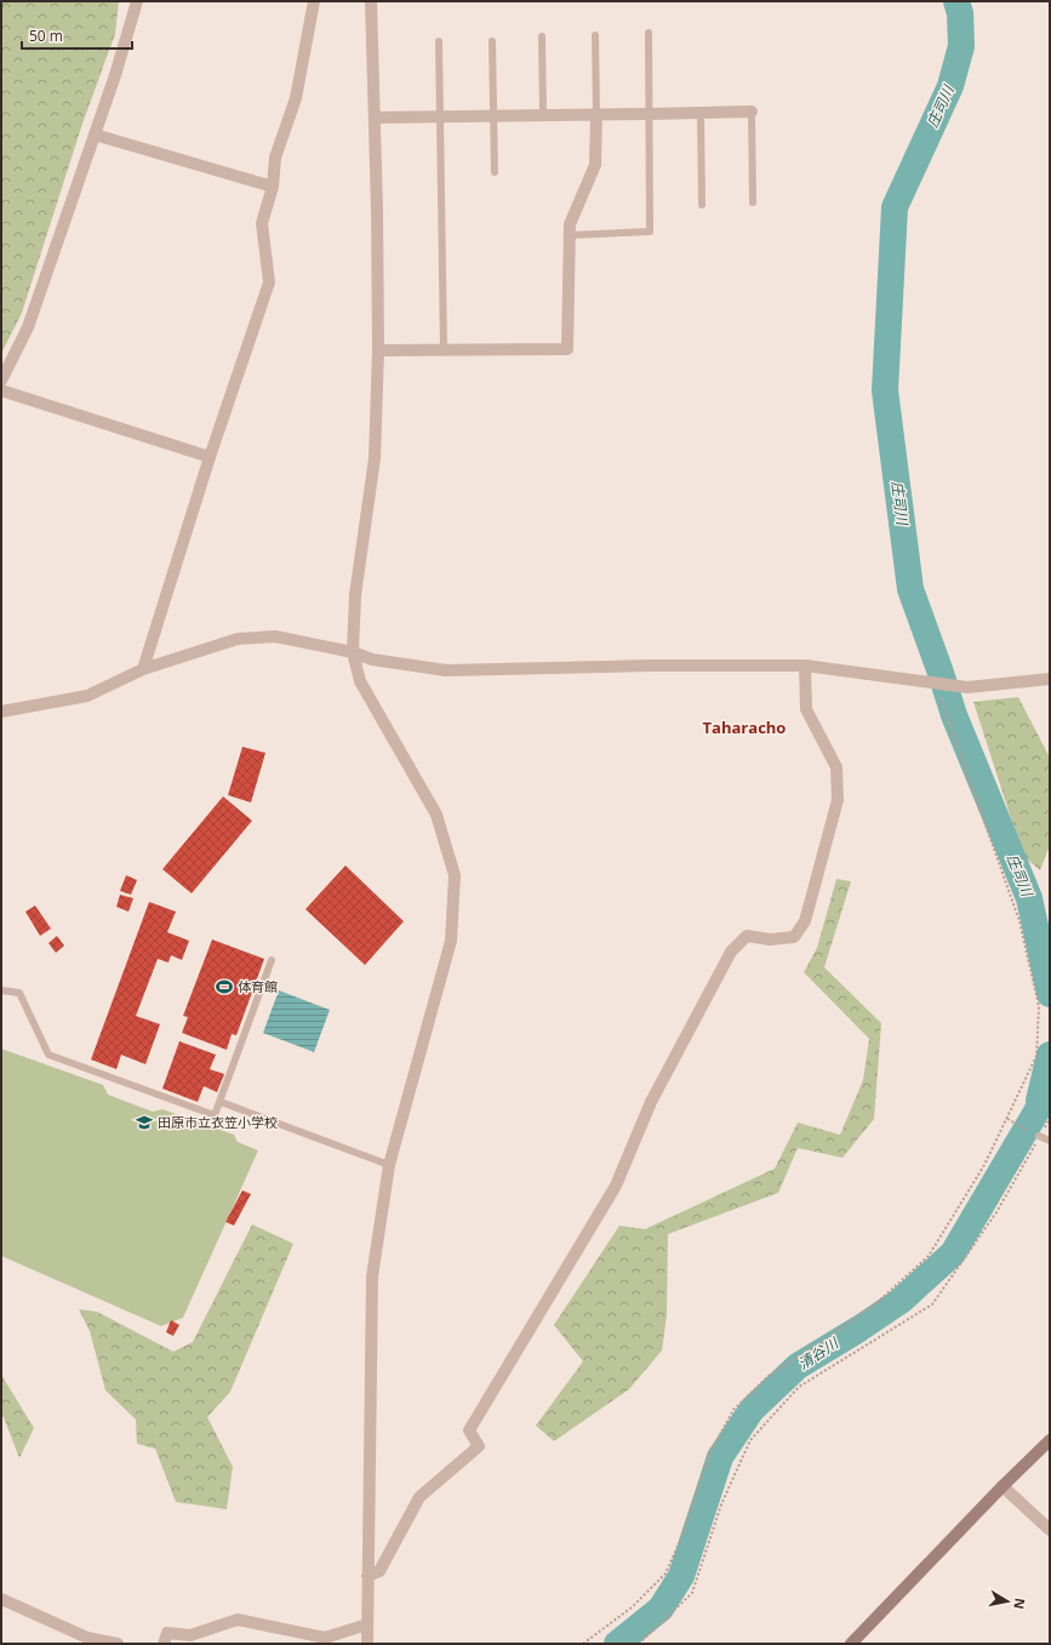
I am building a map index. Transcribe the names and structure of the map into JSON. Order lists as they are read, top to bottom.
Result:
{
  "districts": ["Taharacho"],
  "water": ["庄司川", "清谷川"],
  "places": {
    "sports": ["体育館"],
    "school or university": ["田原市立衣笠小学校"]
  },
  "scale_bar": "50 m",
  "north": "right"
}
